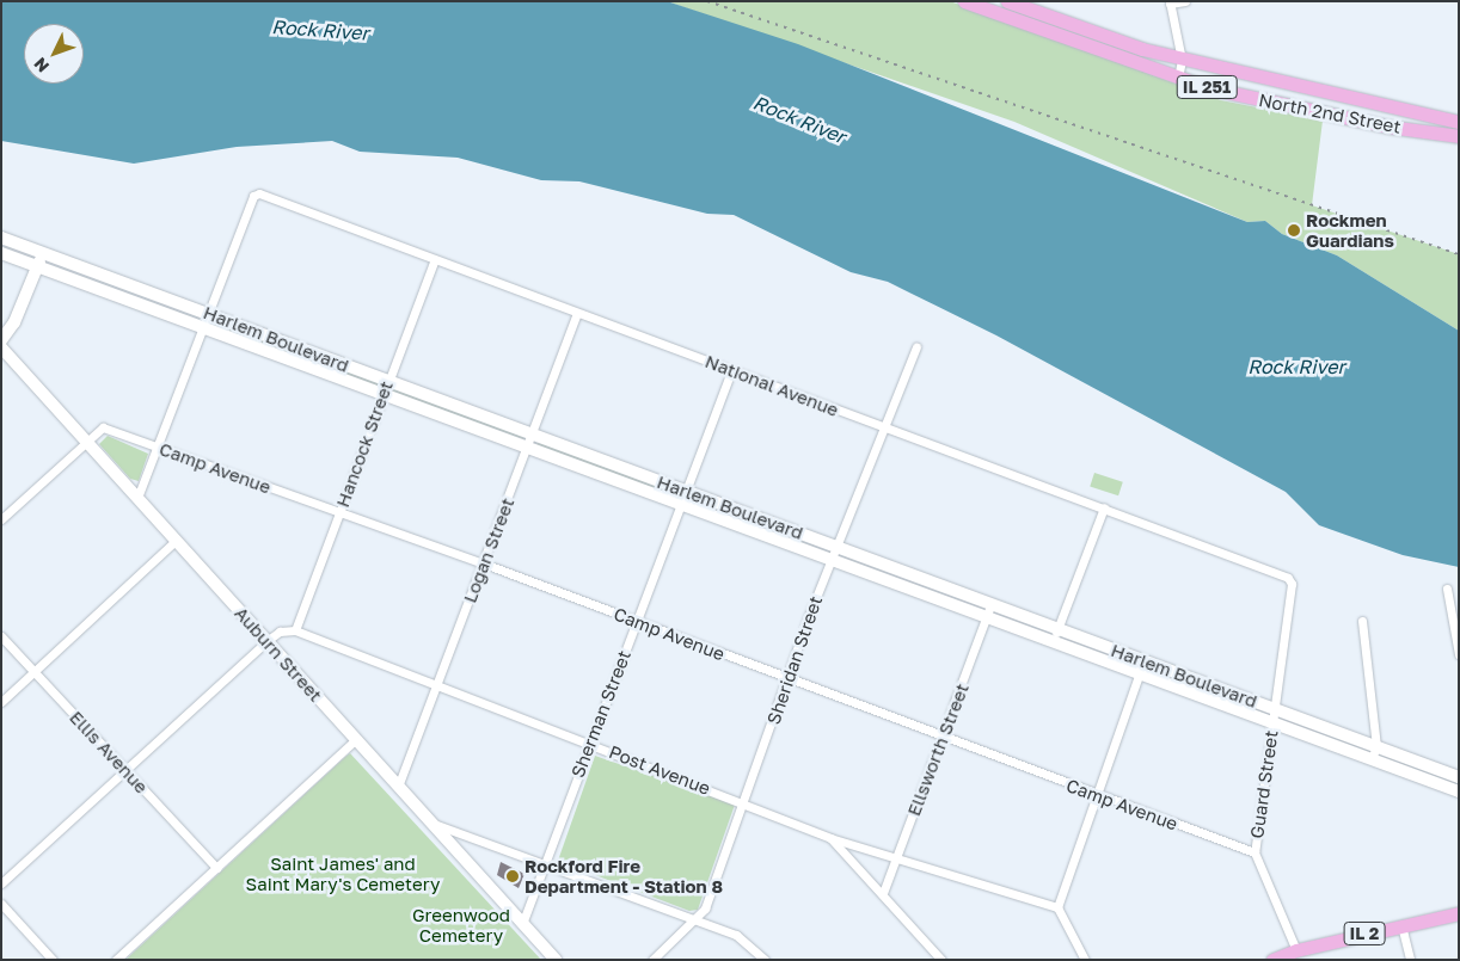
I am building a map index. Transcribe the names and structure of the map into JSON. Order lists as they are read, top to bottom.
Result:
{
  "streets": {
    "main road": ["IL 251", "North 2nd Street", "IL 2"],
    "street": [
      "Harlem Boulevard",
      "National Avenue",
      "Hancock Street",
      "Camp Avenue",
      "Logan Street",
      "Auburn Street",
      "Sheridan Street",
      "Sherman Street",
      "Ellsworth Street",
      "Ellis Avenue",
      "Post Avenue",
      "Guard Street"
    ]
  },
  "crossings": [
    ["Harlem Boulevard", "National Avenue"],
    ["Harlem Boulevard", "Hancock Street"],
    ["Harlem Boulevard", "Logan Street"],
    ["Harlem Boulevard", "Sheridan Street"],
    ["Harlem Boulevard", "Sherman Street"],
    ["Harlem Boulevard", "Ellsworth Street"],
    ["Harlem Boulevard", "Guard Street"],
    ["National Avenue", "Hancock Street"],
    ["National Avenue", "Logan Street"],
    ["National Avenue", "Sheridan Street"],
    ["National Avenue", "Sherman Street"],
    ["National Avenue", "Guard Street"],
    ["Hancock Street", "Camp Avenue"],
    ["Hancock Street", "Post Avenue"],
    ["Camp Avenue", "Logan Street"],
    ["Camp Avenue", "Auburn Street"],
    ["Camp Avenue", "Sheridan Street"],
    ["Camp Avenue", "Sherman Street"],
    ["Camp Avenue", "Ellsworth Street"],
    ["Camp Avenue", "Guard Street"],
    ["Logan Street", "Auburn Street"],
    ["Logan Street", "Post Avenue"],
    ["Auburn Street", "Sherman Street"],
    ["Sheridan Street", "Post Avenue"],
    ["Sherman Street", "Post Avenue"],
    ["Ellsworth Street", "Post Avenue"],
    ["Guard Street", "IL 2"]
  ],
  "water": ["Rock River"],
  "parks": ["Saint James' and Saint Mary's Cemetery", "Greenwood Cemetery"],
  "places": ["Rockmen Guardians", "Rockford Fire Department - Station 8"],
  "north": "bottom left"
}
